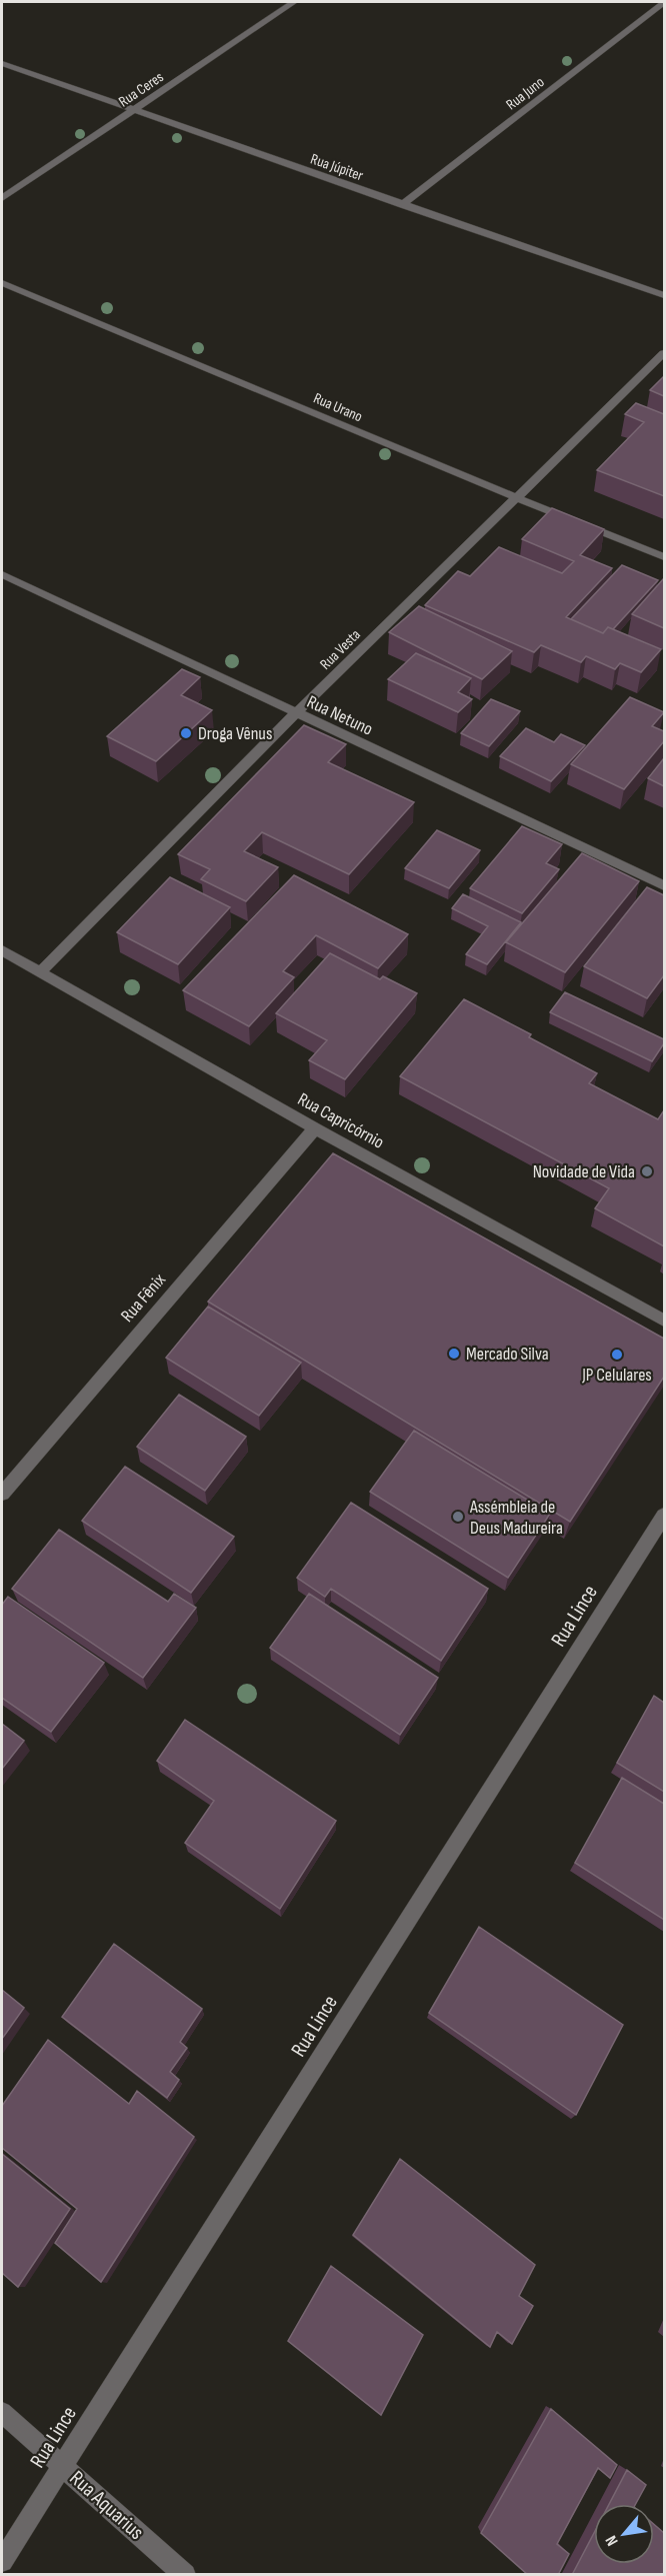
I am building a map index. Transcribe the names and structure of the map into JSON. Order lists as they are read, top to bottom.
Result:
{
  "streets": {
    "street": [
      "Rua Ceres",
      "Rua Juno",
      "Rua Júpiter",
      "Rua Urano",
      "Rua Vesta",
      "Rua Netuno",
      "Rua Capricórnio",
      "Rua Fênix",
      "Rua Lince",
      "Rua Aquarius"
    ]
  },
  "crossings": [
    ["Rua Ceres", "Rua Júpiter"],
    ["Rua Juno", "Rua Júpiter"],
    ["Rua Urano", "Rua Vesta"],
    ["Rua Vesta", "Rua Netuno"],
    ["Rua Vesta", "Rua Capricórnio"],
    ["Rua Capricórnio", "Rua Fênix"],
    ["Rua Lince", "Rua Aquarius"]
  ],
  "places": [
    "Droga Vênus",
    "Novidade de Vida",
    "Mercado Silva",
    "JP Celulares",
    "Assémbleia de Deus Madureira"
  ],
  "north": "bottom left"
}
